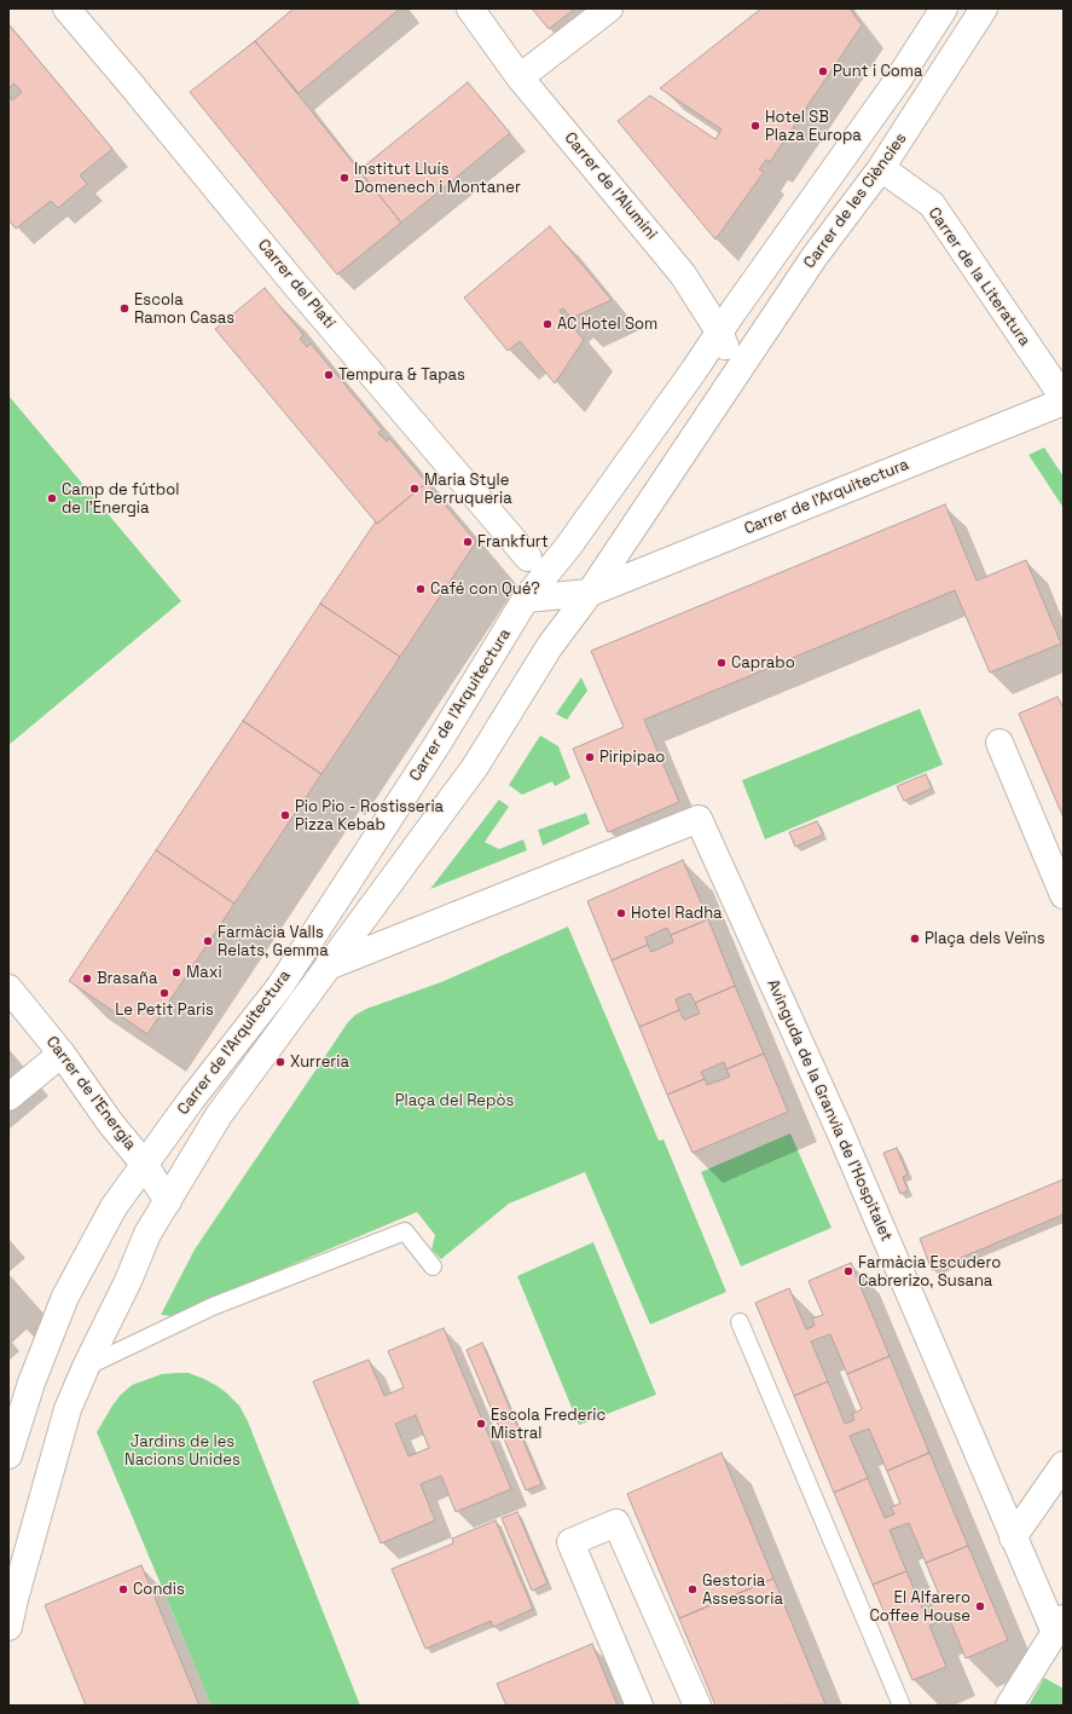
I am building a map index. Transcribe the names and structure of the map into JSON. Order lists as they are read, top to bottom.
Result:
{
  "streets": {
    "street": [
      "Carrer de l'Alumini",
      "Carrer de les Ciències",
      "Carrer de la Literatura",
      "Carrer del Platí",
      "Carrer de l'Arquitectura",
      "Carrer de l'Energia",
      "Avinguda de la Granvia de l'Hospitalet"
    ]
  },
  "crossings": [
    ["Carrer de l'Alumini", "Carrer de les Ciències"],
    ["Carrer de l'Alumini", "Carrer de l'Arquitectura"],
    ["Carrer de les Ciències", "Carrer de la Literatura"],
    ["Carrer de les Ciències", "Carrer de l'Arquitectura"],
    ["Carrer de la Literatura", "Carrer de l'Arquitectura"],
    ["Carrer de l'Arquitectura", "Carrer de l'Energia"],
    ["Carrer de l'Arquitectura", "Avinguda de la Granvia de l'Hospitalet"]
  ],
  "parks": ["Plaça del Repòs", "Jardins de les Nacions Unides"],
  "places": [
    "Punt i Coma",
    "Hotel SB Plaza Europa",
    "Institut Lluís Domenech i Montaner",
    "Escola Ramon Casas",
    "AC Hotel Som",
    "Tempura & Tapas",
    "Maria Style Perruqueria",
    "Camp de fútbol de l'Energia",
    "Frankfurt",
    "Café con Qué?",
    "Caprabo",
    "Piripipao",
    "Pio Pio - Rostisseria Pizza Kebab",
    "Hotel Radha",
    "Plaça dels Veïns",
    "Farmàcia Valls Relats, Gemma",
    "Maxi",
    "Brasaña",
    "Le Petit Paris",
    "Xurreria",
    "Farmàcia Escudero Cabrerizo, Susana",
    "Escola Frederic Mistral",
    "Condis",
    "Gestoria Assessoria",
    "El Alfarero Coffee House"
  ]
}
